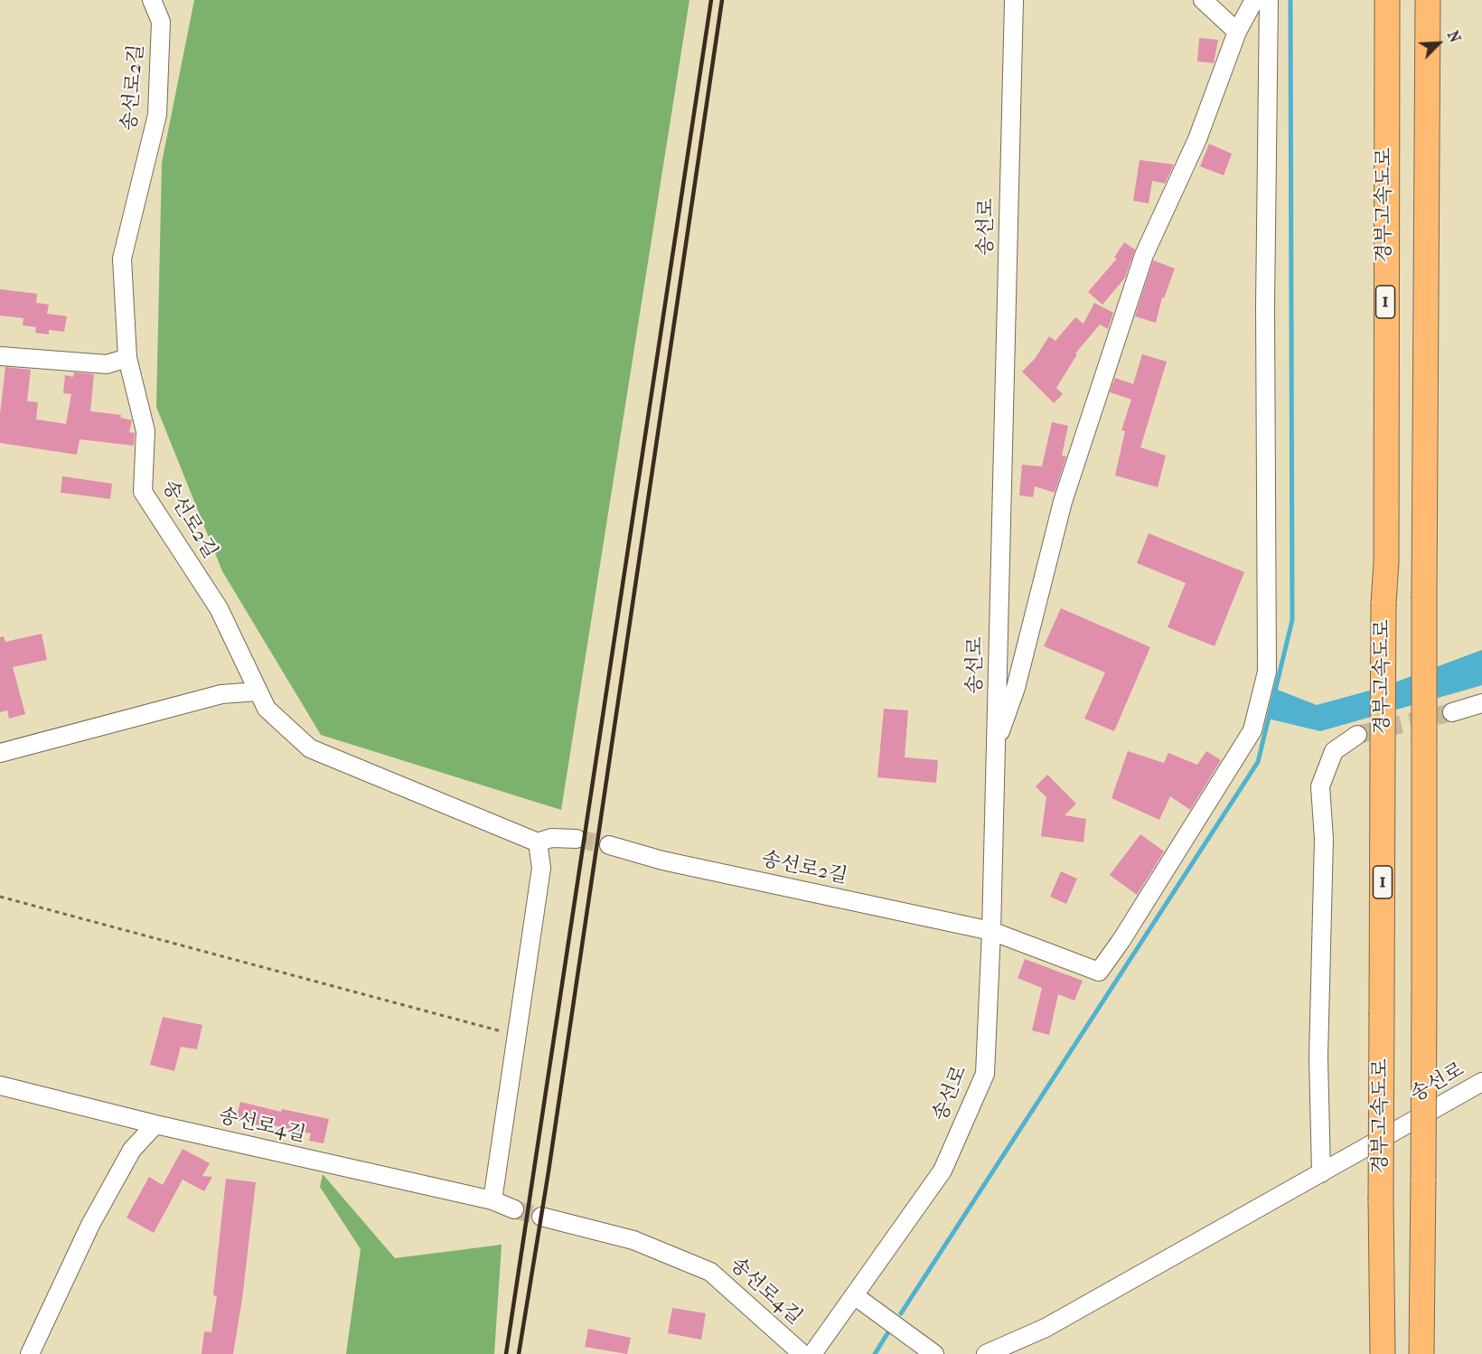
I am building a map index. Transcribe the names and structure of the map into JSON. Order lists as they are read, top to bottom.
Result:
{
  "streets": {
    "highway": ["경부고속도로", "1"],
    "street": ["송선로2길", "송선로", "송선로4길"]
  },
  "crossings": [
    ["송선로2길", "송선로"]
  ],
  "north": "top right"
}
